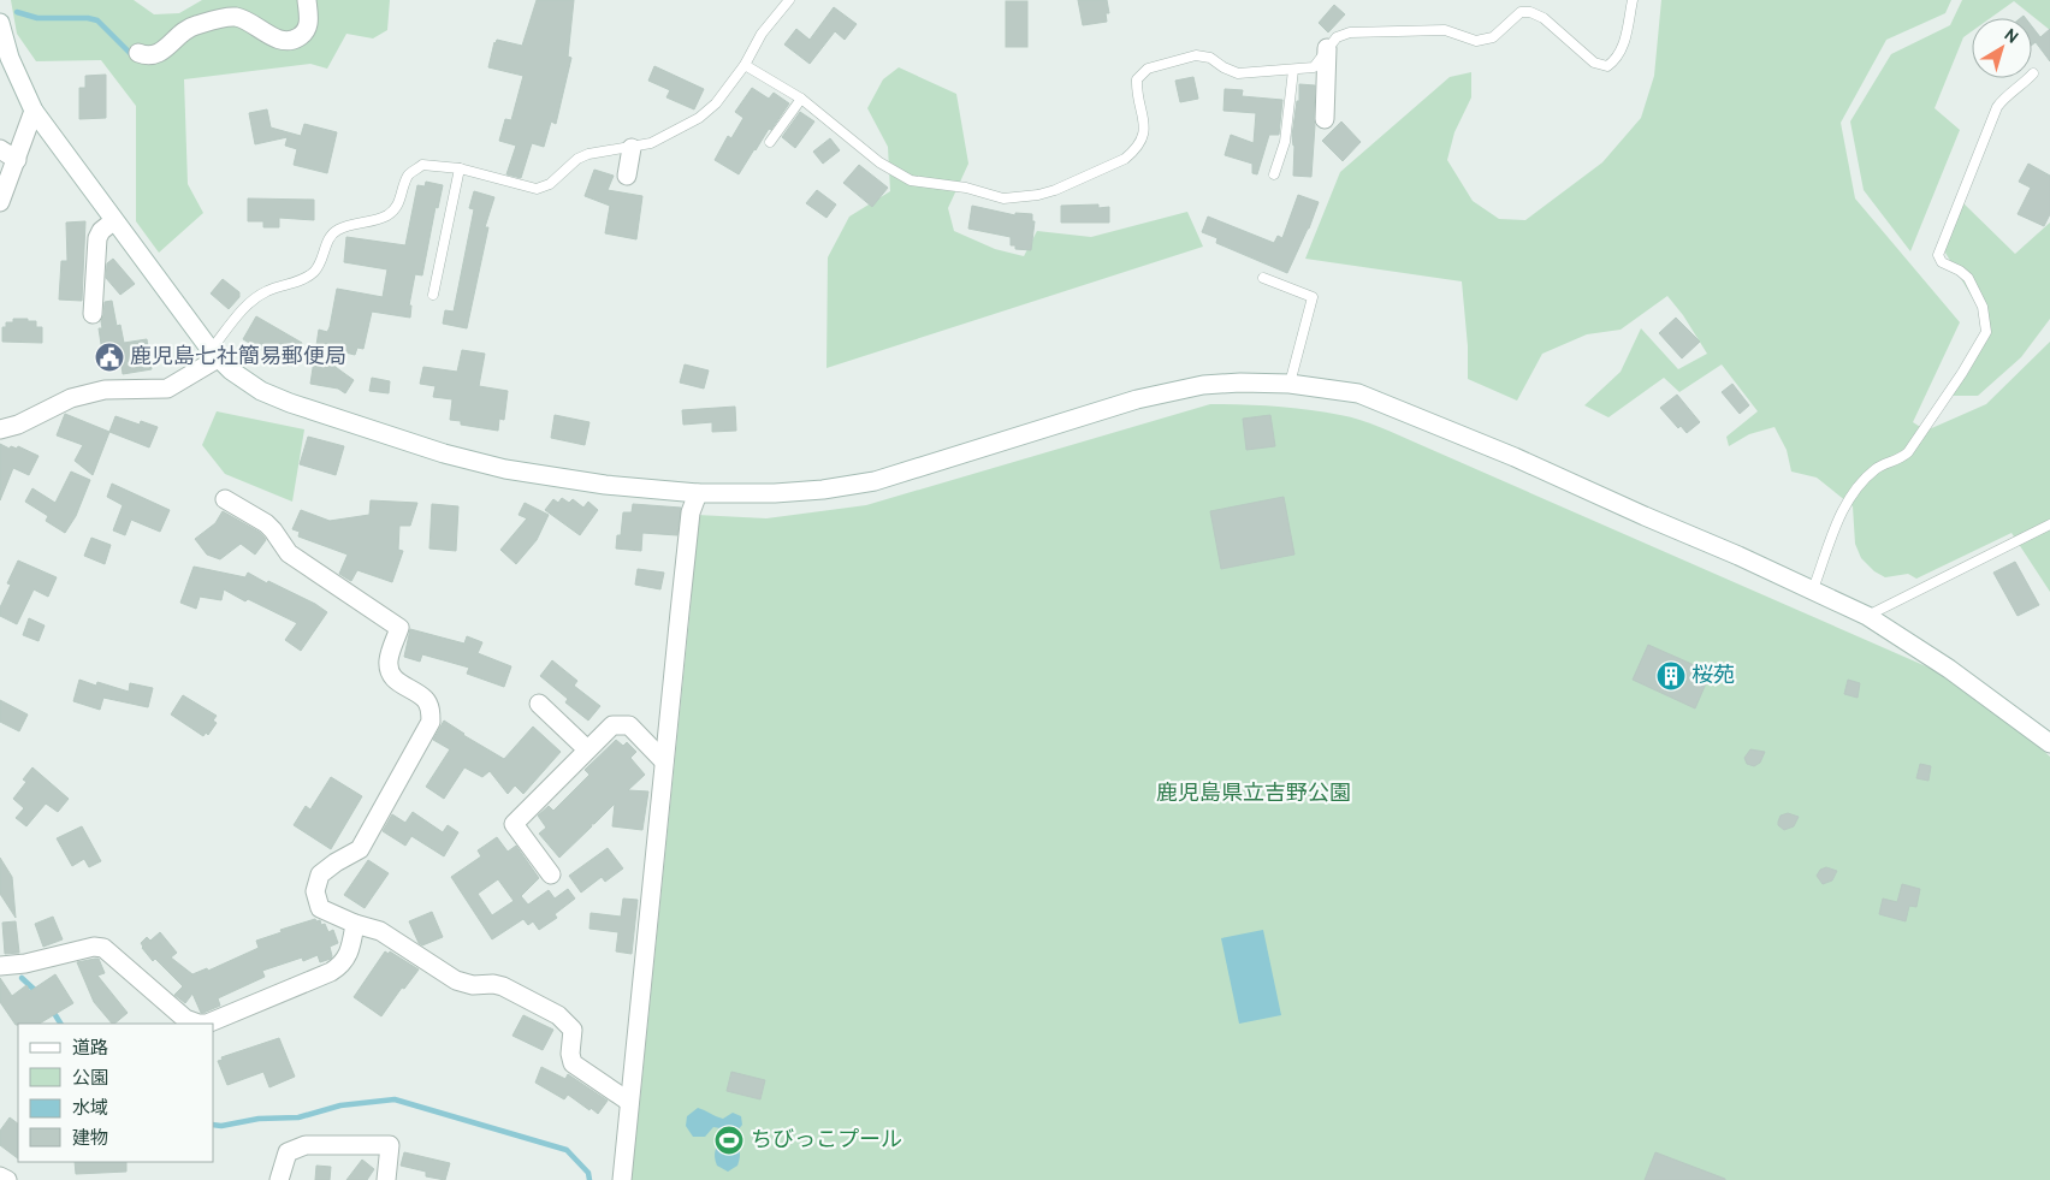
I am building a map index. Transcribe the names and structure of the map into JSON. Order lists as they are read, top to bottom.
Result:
{
  "parks": ["鹿児島県立吉野公園"],
  "places": {
    "public building": ["鹿児島七社簡易郵便局"],
    "building": ["桜苑"],
    "sports": ["ちびっこプール"]
  },
  "legend": [
    "道路",
    "公園",
    "水域",
    "建物"
  ],
  "north": "top right"
}
